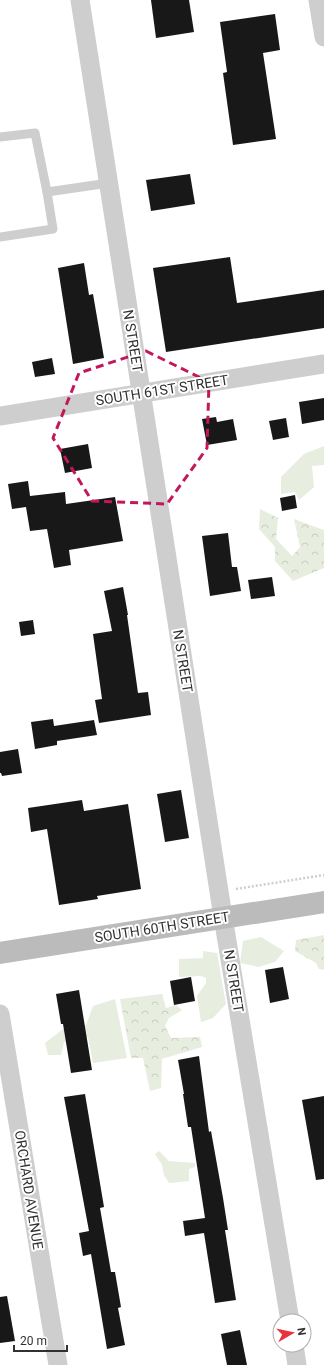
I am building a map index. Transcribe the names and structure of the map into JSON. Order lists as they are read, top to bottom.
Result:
{
  "streets": {
    "main road": ["SOUTH 60TH STREET"],
    "street": ["N STREET", "SOUTH 61ST STREET", "ORCHARD AVENUE"]
  },
  "crossings": [
    ["N STREET", "SOUTH 61ST STREET"],
    ["N STREET", "SOUTH 60TH STREET"]
  ],
  "scale_bar": "20 m",
  "north": "right"
}
